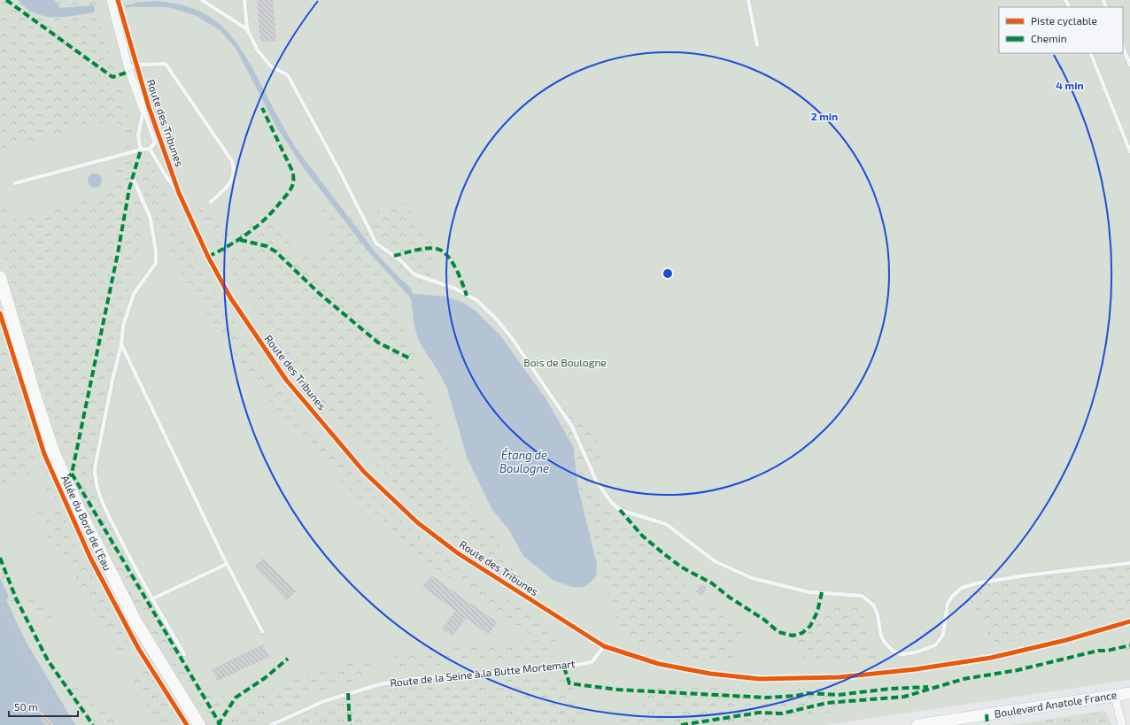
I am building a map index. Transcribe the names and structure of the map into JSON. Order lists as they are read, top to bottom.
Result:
{
  "streets": {
    "main road": ["Allée du Bord de l'Eau", "Boulevard Anatole France"],
    "street": ["Route des Tribunes"],
    "lane": ["Route de la Seine à la Butte Mortemart"]
  },
  "crossings": [
    ["Route des Tribunes", "Route de la Seine à la Butte Mortemart"]
  ],
  "water": ["Étang de Boulogne"],
  "parks": ["Bois de Boulogne"],
  "legend": ["Piste cyclable", "Chemin"],
  "scale_bar": "50 m",
  "rings": ["4 min", "2 min"]
}
